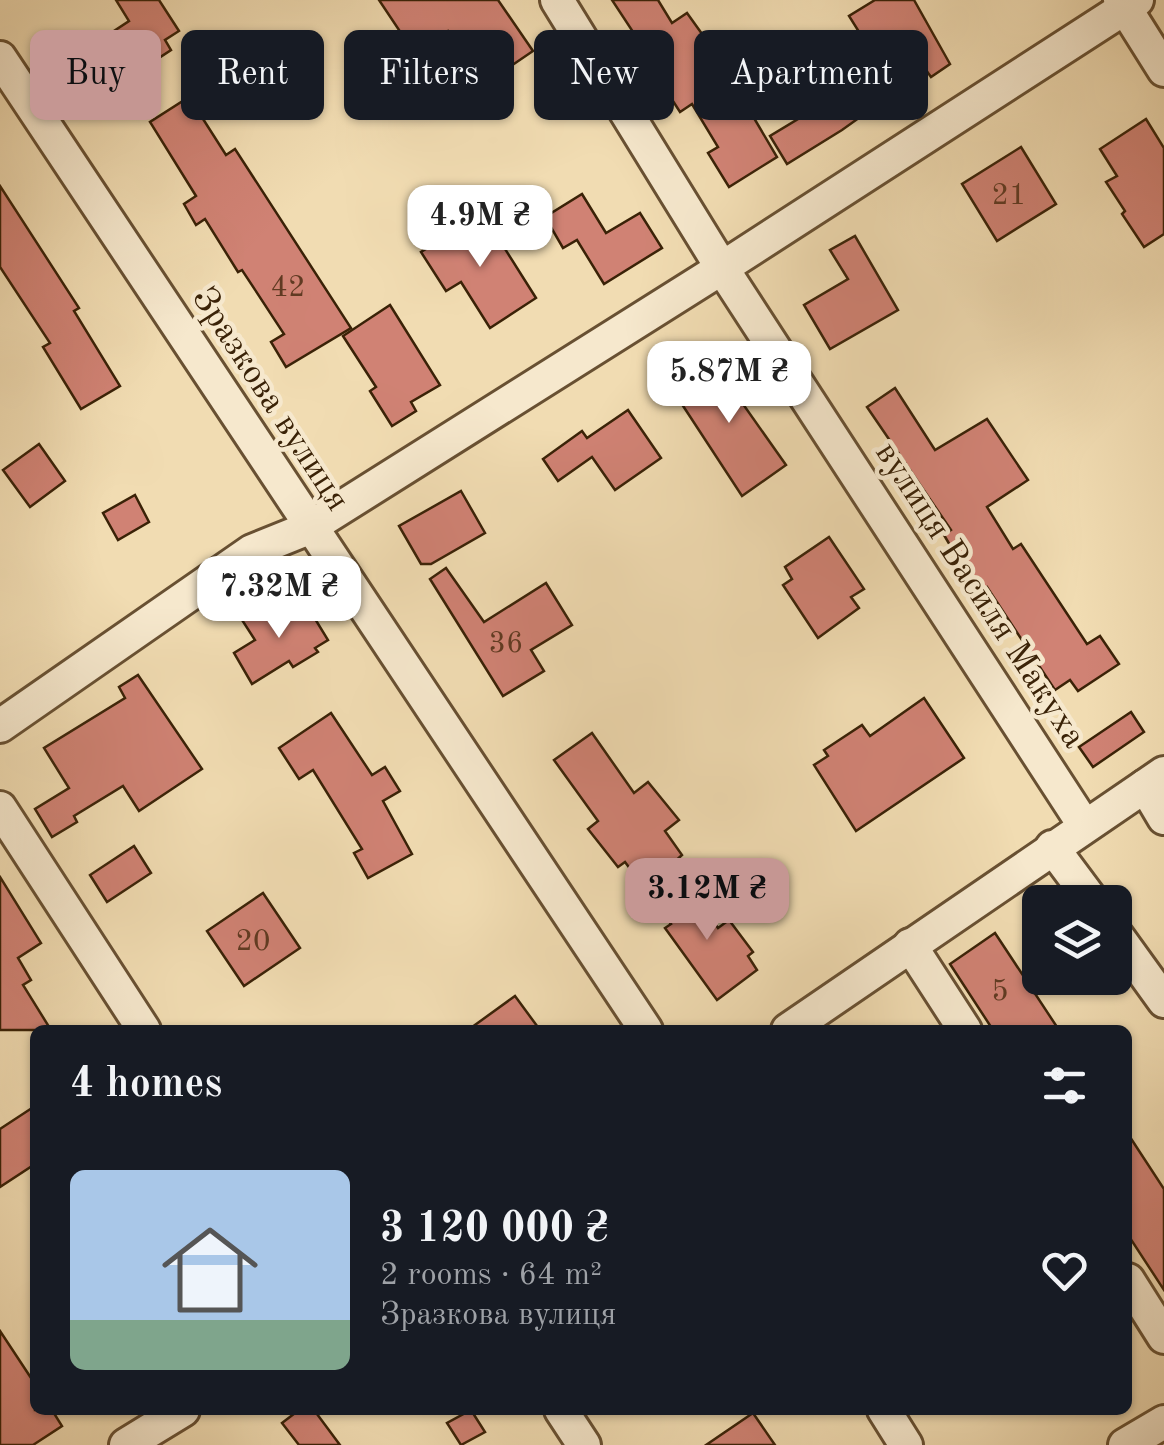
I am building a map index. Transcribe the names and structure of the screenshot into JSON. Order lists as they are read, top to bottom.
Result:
{
  "streets": {
    "street": ["Зразкова вулиця", "вулиця Василя Макуха"]
  },
  "house_numbers": [
    "21",
    "42",
    "36",
    "20",
    "5"
  ],
  "page": {
    "chip": [
      "Buy",
      "Rent",
      "Filters",
      "New",
      "Apartment"
    ],
    "price": [
      "4.9M ₴",
      "5.87M ₴",
      "7.32M ₴",
      "3.12M ₴"
    ],
    "heading": "4 homes",
    "list": [
      {
        "name": "3 120 000 ₴",
        "note": "2 rooms · 64 m² · Зразкова вулиця"
      }
    ]
  }
}
